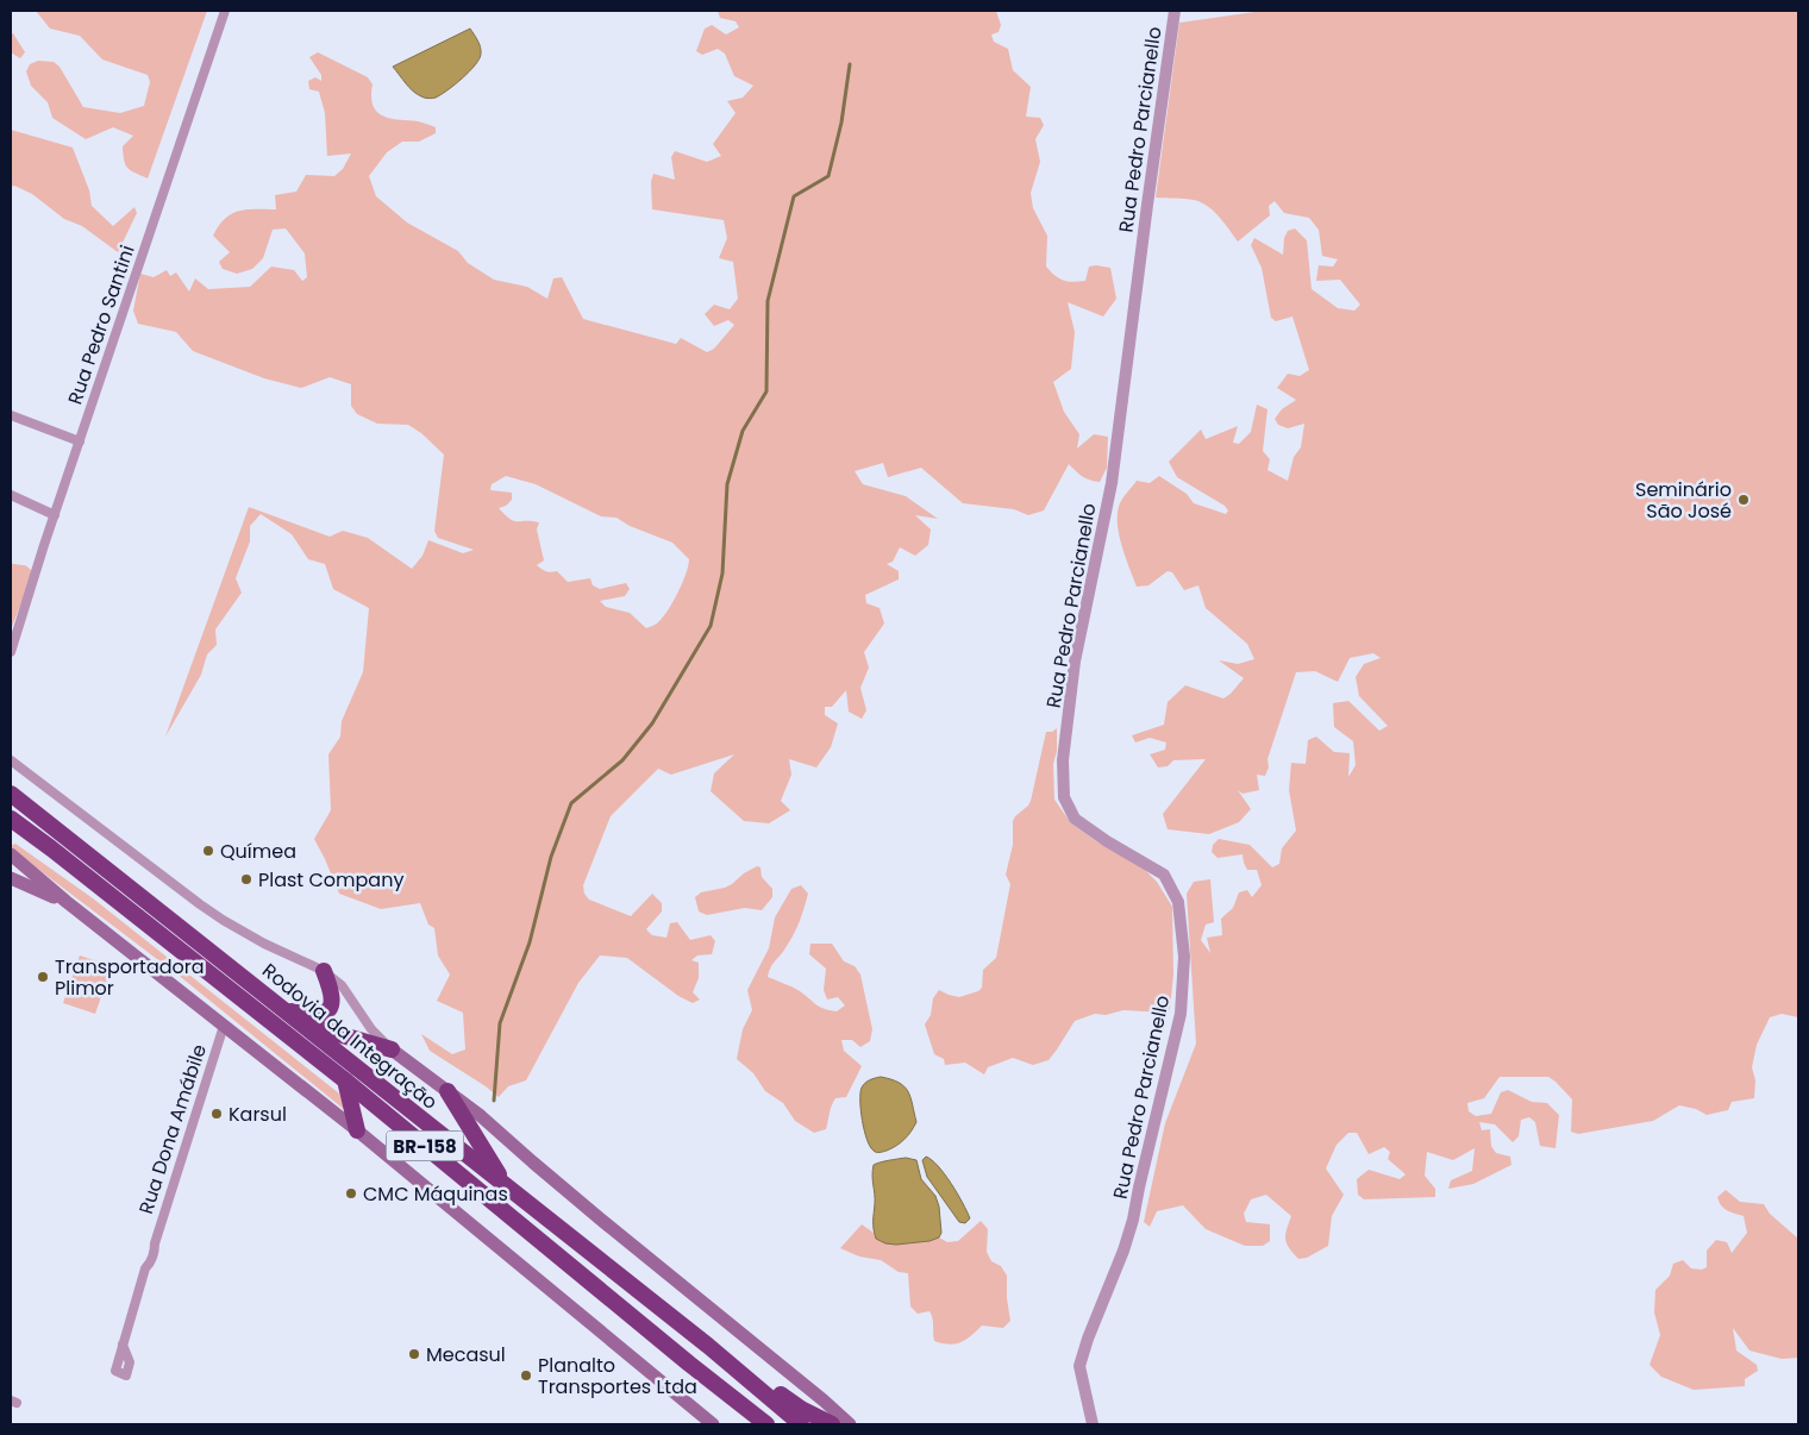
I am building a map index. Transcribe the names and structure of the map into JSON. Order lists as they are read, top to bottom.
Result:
{
  "streets": {
    "highway": ["Rodovia da Integração", "BR-158"],
    "street": ["Rua Pedro Parcianello", "Rua Pedro Santini", "Rua Dona Amábile"]
  },
  "crossings": [
    ["Rodovia da Integração", "BR-158"],
    ["Rua Dona Amábile", "BR-158"]
  ],
  "places": [
    "Seminário São José",
    "Químea",
    "Plast Company",
    "Transportadora Plimor",
    "Karsul",
    "CMC Máquinas",
    "Mecasul",
    "Planalto Transportes Ltda"
  ]
}
